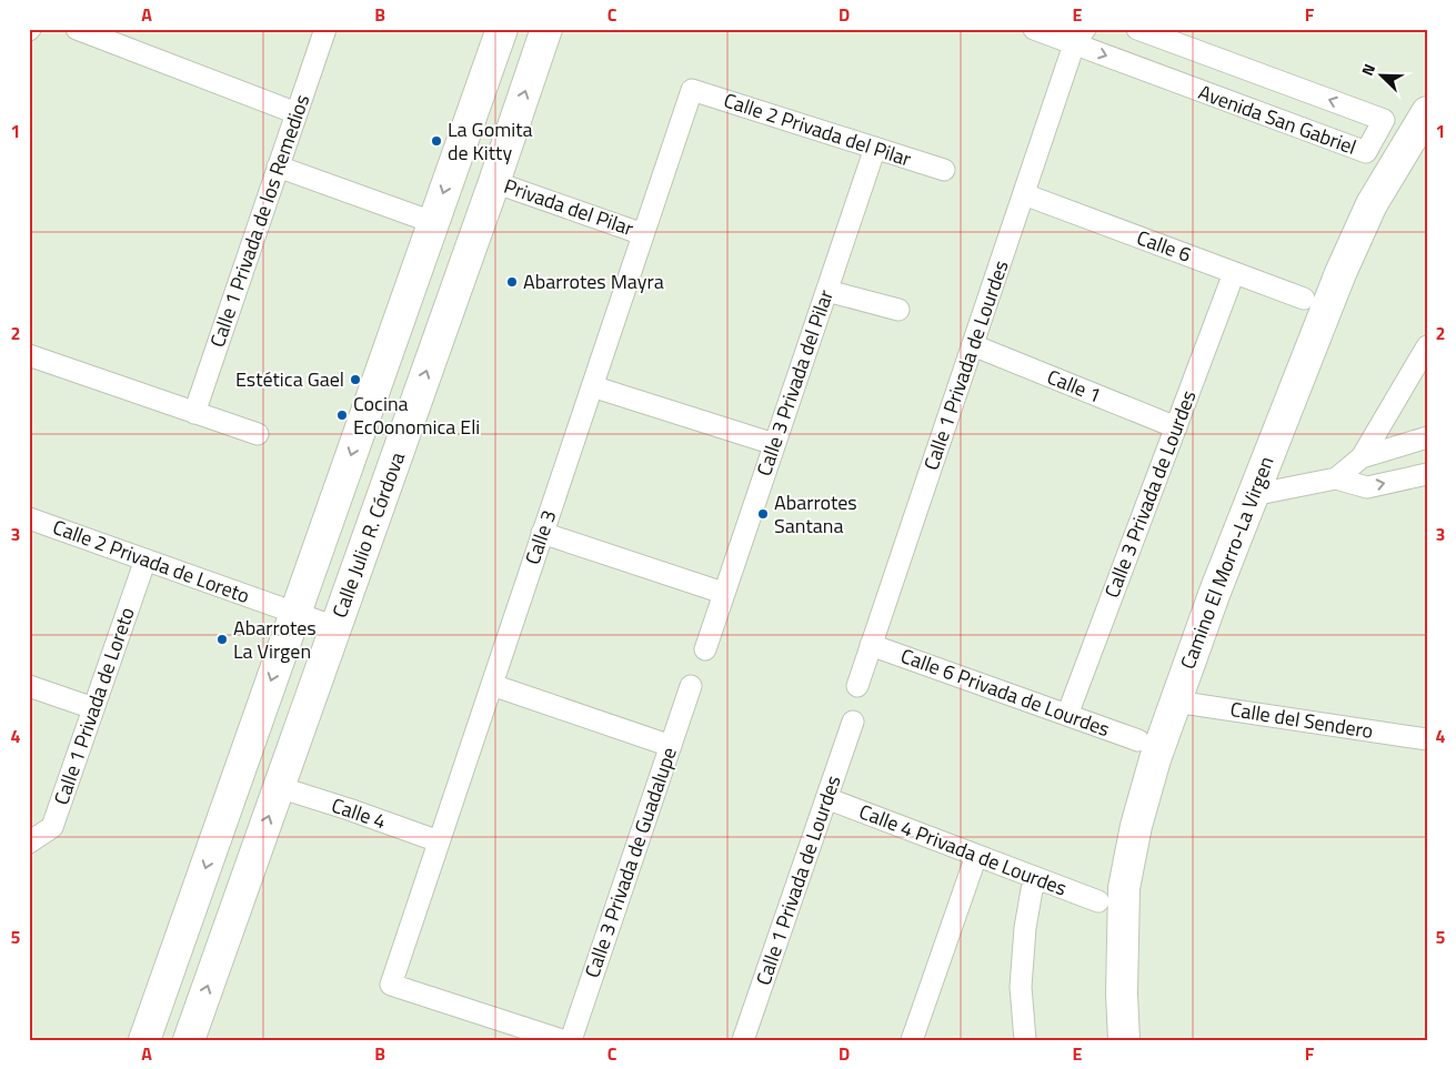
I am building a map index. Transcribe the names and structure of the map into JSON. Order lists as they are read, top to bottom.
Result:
{
  "streets": {
    "street": [
      "Avenida San Gabriel",
      "Calle 2 Privada del Pilar",
      "Privada del Pilar",
      "Calle 1 Privada de los Remedios",
      "Calle 6",
      "Calle 1 Privada de Lourdes",
      "Calle 3 Privada del Pilar",
      "Calle 1",
      "Calle 3 Privada de Lourdes",
      "Calle Julio R. Córdova",
      "Calle 3",
      "Calle 2 Privada de Loreto",
      "Camino El Morro-La Virgen",
      "Calle 6 Privada de Lourdes",
      "Calle 1 Privada de Loreto",
      "Calle del Sendero",
      "Calle 4",
      "Calle 4 Privada de Lourdes",
      "Calle 3 Privada de Guadalupe"
    ]
  },
  "crossings": [
    ["Avenida San Gabriel", "Calle 1 Privada de Lourdes"],
    ["Calle 2 Privada del Pilar", "Calle 3 Privada del Pilar"],
    ["Calle 2 Privada del Pilar", "Calle 3"],
    ["Privada del Pilar", "Calle Julio R. Córdova"],
    ["Privada del Pilar", "Calle 3"],
    ["Calle 6", "Calle 1 Privada de Lourdes"],
    ["Calle 6", "Calle 3 Privada de Lourdes"],
    ["Calle 1 Privada de Lourdes", "Calle 1"],
    ["Calle 1 Privada de Lourdes", "Calle 6 Privada de Lourdes"],
    ["Calle 1 Privada de Lourdes", "Calle 4 Privada de Lourdes"],
    ["Calle 1", "Calle 3 Privada de Lourdes"],
    ["Calle 3 Privada de Lourdes", "Calle 6 Privada de Lourdes"],
    ["Calle Julio R. Córdova", "Calle 2 Privada de Loreto"],
    ["Calle Julio R. Córdova", "Calle 4"],
    ["Calle 3", "Calle 4"],
    ["Calle 2 Privada de Loreto", "Calle 1 Privada de Loreto"],
    ["Camino El Morro-La Virgen", "Calle del Sendero"]
  ],
  "places": [
    "La Gomita de Kitty",
    "Abarrotes Mayra",
    "Estética Gael",
    "Cocina Ec0onomica Eli",
    "Abarrotes Santana",
    "Abarrotes La Virgen"
  ],
  "north": "top left",
  "grid": {
    "columns": [
      "A",
      "B",
      "C",
      "D",
      "E",
      "F"
    ],
    "rows": [
      "1",
      "2",
      "3",
      "4",
      "5"
    ]
  }
}
